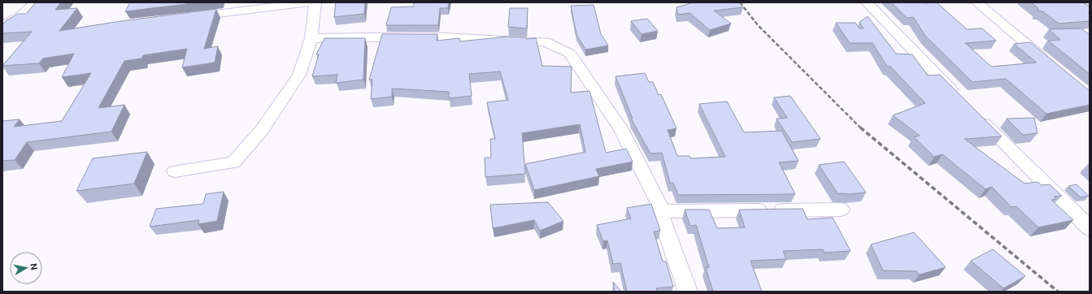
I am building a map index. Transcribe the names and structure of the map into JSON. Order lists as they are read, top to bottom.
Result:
{
  "north": "right"
}
